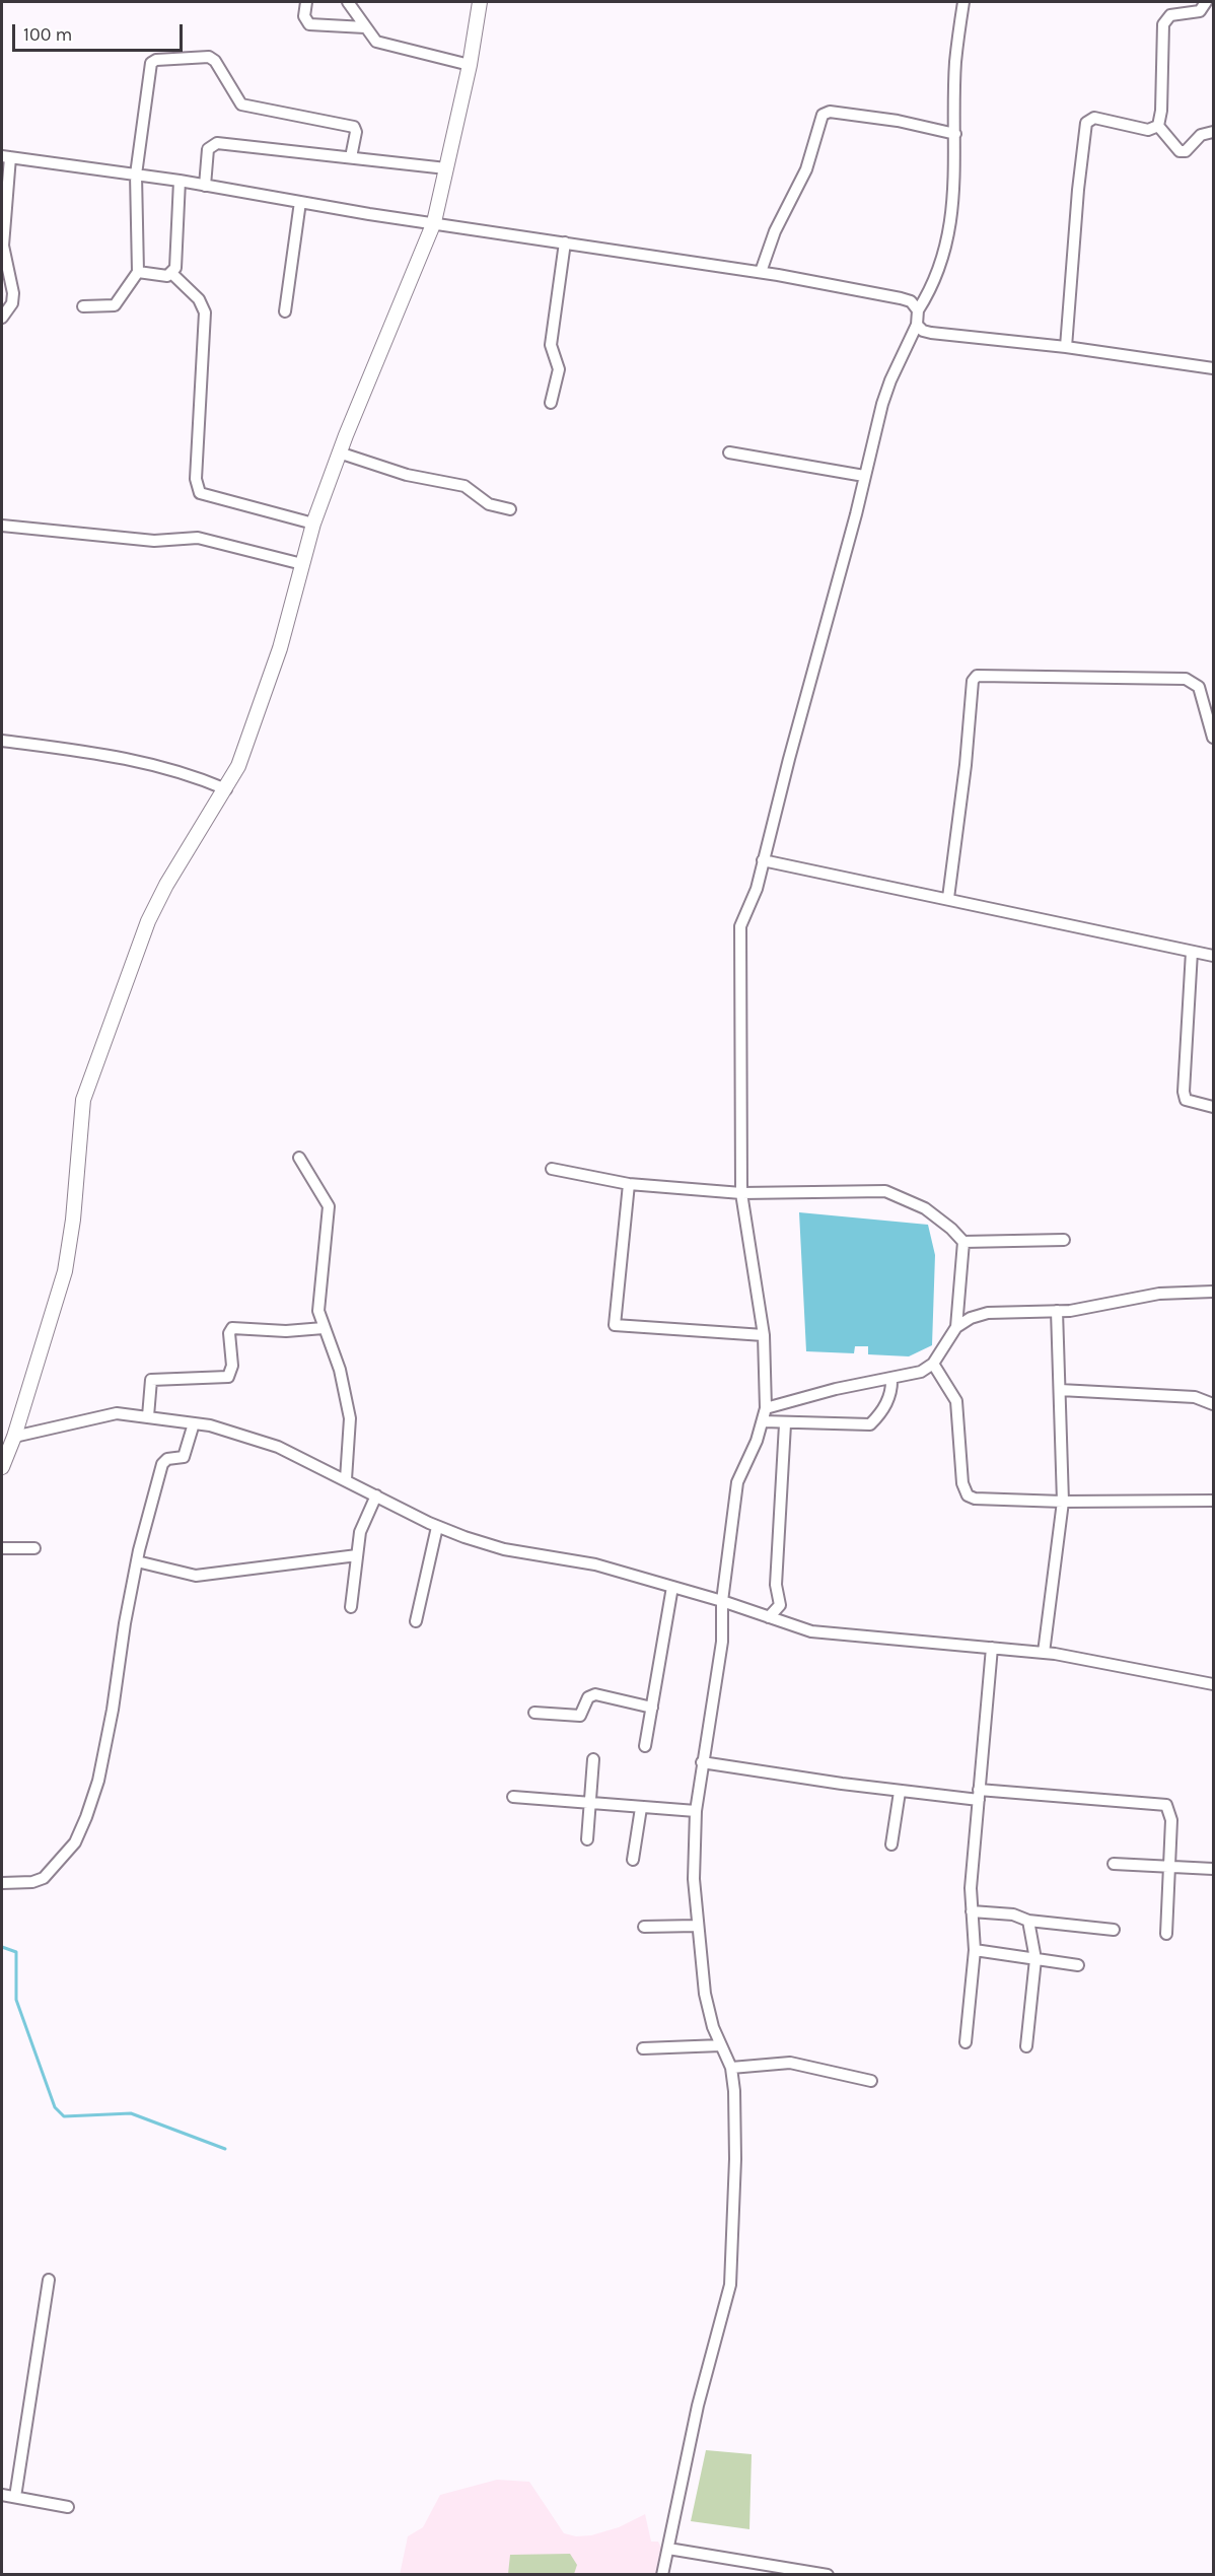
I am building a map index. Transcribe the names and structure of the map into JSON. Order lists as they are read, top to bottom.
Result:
{
  "scale_bar": "100 m"
}
